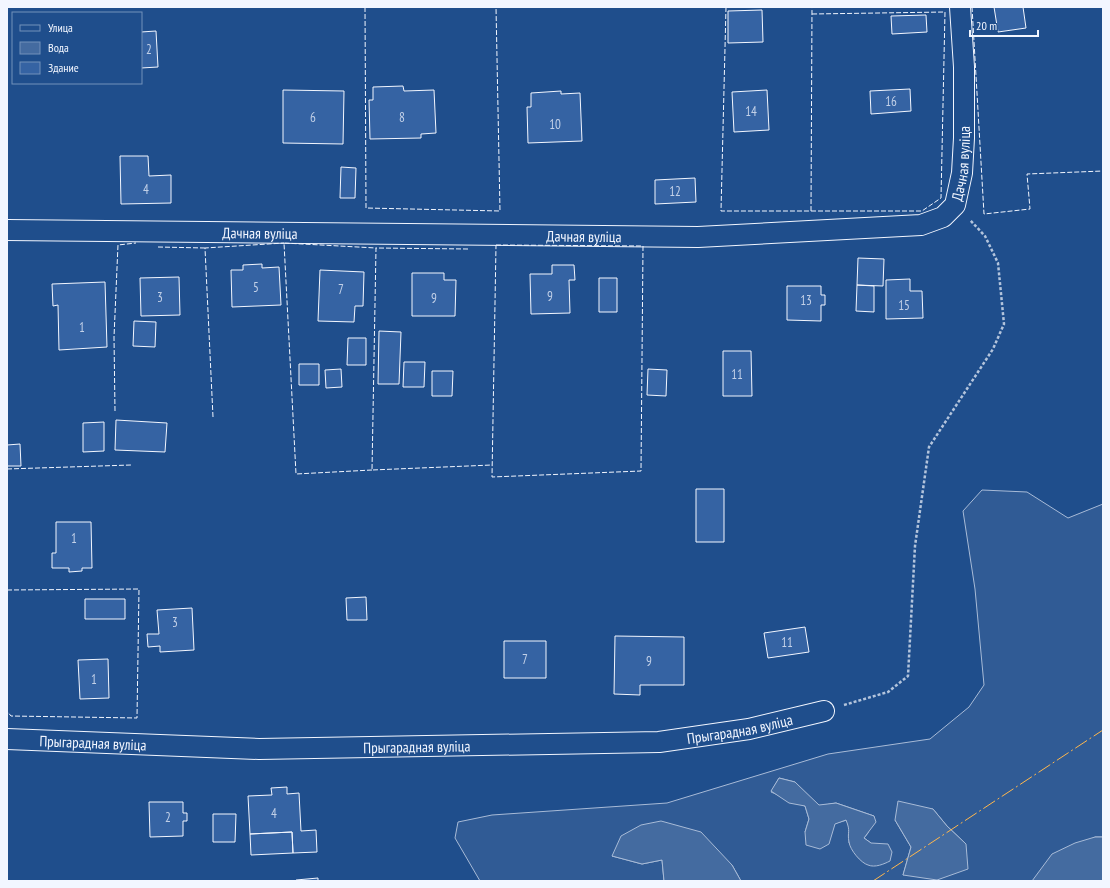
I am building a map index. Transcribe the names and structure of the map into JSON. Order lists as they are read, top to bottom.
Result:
{
  "streets": {
    "street": ["Дачная вуліца", "Прыгарадная вуліца"]
  },
  "house_numbers": [
    "2",
    "16",
    "14",
    "6",
    "8",
    "10",
    "4",
    "12",
    "5",
    "7",
    "9",
    "3",
    "9",
    "13",
    "15",
    "1",
    "11",
    "1",
    "3",
    "11",
    "7",
    "9",
    "1",
    "4",
    "2"
  ],
  "legend": ["Улица", "Вода", "Здание"],
  "scale_bar": "20 m"
}
